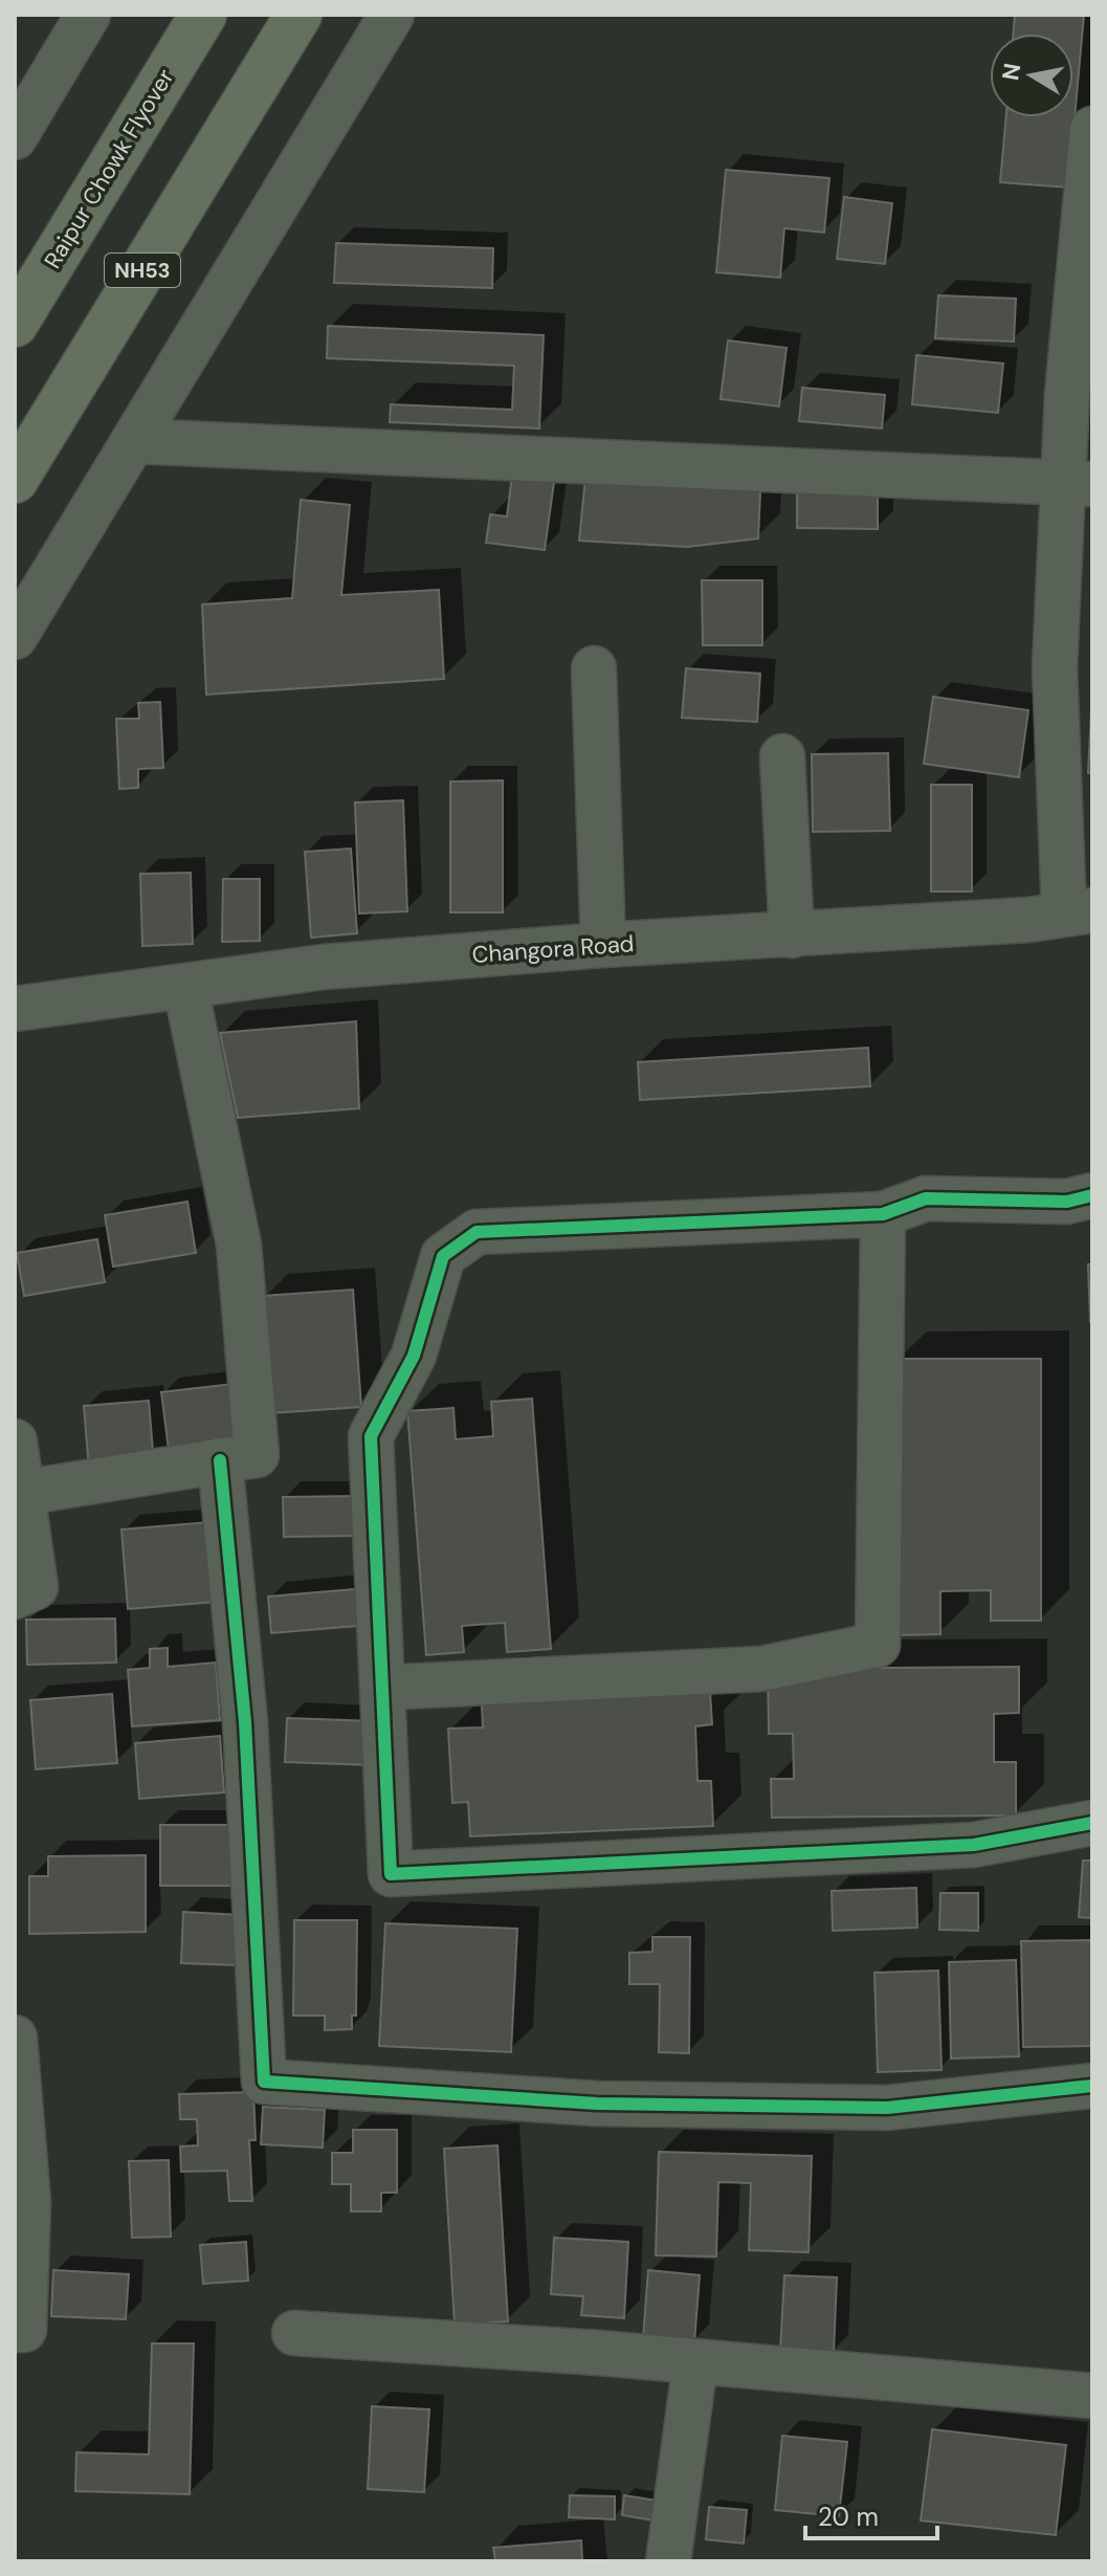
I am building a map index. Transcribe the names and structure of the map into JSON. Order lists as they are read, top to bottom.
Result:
{
  "streets": {
    "highway": ["Raipur Chowk Flyover", "NH53"],
    "street": ["Changora Road"]
  },
  "scale_bar": "20 m",
  "north": "left"
}
